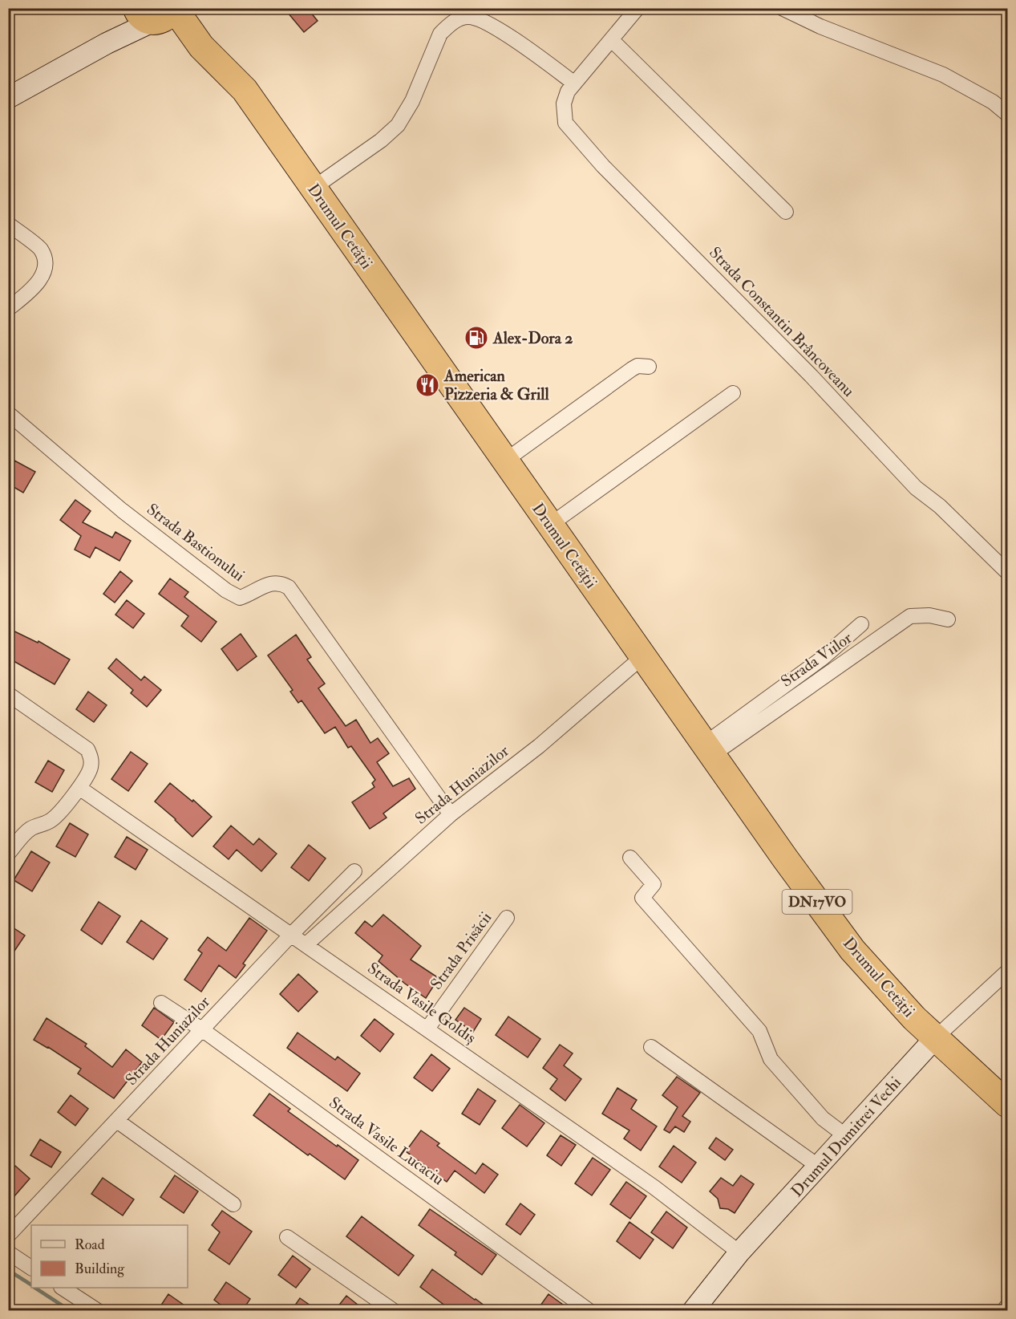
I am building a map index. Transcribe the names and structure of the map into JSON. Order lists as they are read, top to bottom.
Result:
{
  "streets": {
    "highway": ["Drumul Cetății", "DN17VO"],
    "street": [
      "Strada Constantin Brâncoveanu",
      "Strada Bastionului",
      "Strada Viilor",
      "Strada Huniazilor",
      "Strada Prisăcii",
      "Strada Vasile Goldiș",
      "Drumul Dumitrei Vechi",
      "Strada Vasile Lucaciu"
    ]
  },
  "crossings": [
    ["Drumul Cetății", "Strada Viilor"],
    ["Drumul Cetății", "Strada Huniazilor"],
    ["Drumul Cetății", "DN17VO"],
    ["Drumul Cetății", "Drumul Dumitrei Vechi"],
    ["Strada Bastionului", "Strada Huniazilor"],
    ["Strada Huniazilor", "Strada Vasile Goldiș"],
    ["Strada Huniazilor", "Strada Vasile Lucaciu"],
    ["DN17VO", "Drumul Dumitrei Vechi"],
    ["Strada Prisăcii", "Strada Vasile Goldiș"],
    ["Strada Vasile Goldiș", "Drumul Dumitrei Vechi"]
  ],
  "places": {
    "fuel station": ["Alex-Dora 2"],
    "restaurant": ["American Pizzeria & Grill"]
  },
  "legend": ["Road", "Building"]
}
